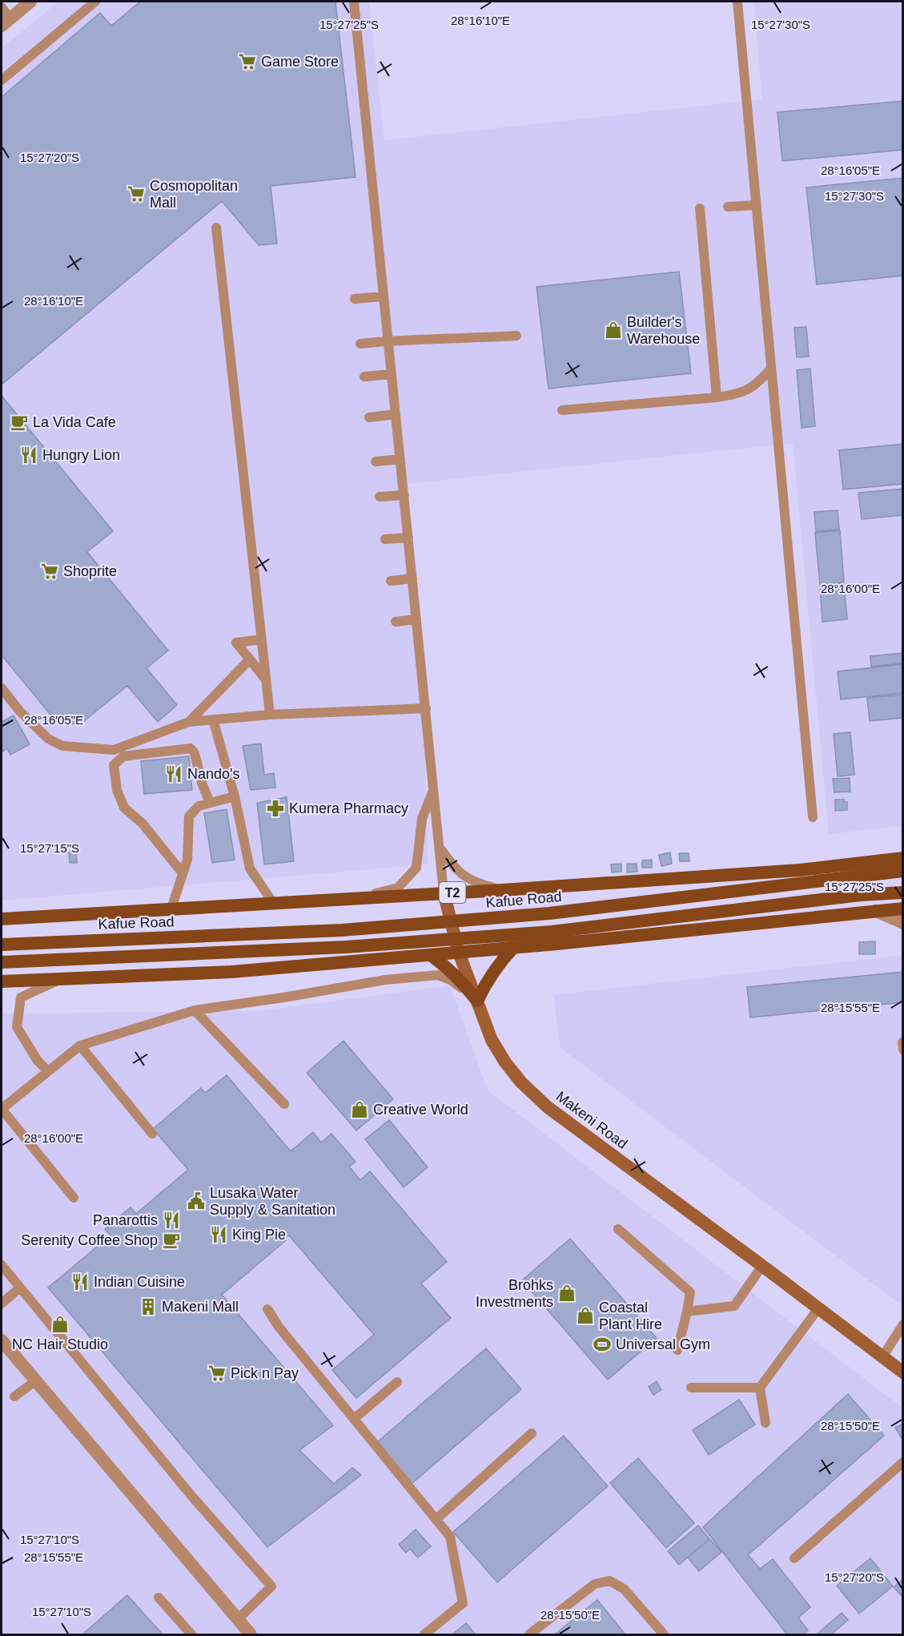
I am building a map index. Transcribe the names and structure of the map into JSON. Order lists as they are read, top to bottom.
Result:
{
  "streets": {
    "main road": ["T2", "Kafue Road", "Makeni Road"]
  },
  "crossings": [
    ["Kafue Road", "Makeni Road"]
  ],
  "places": {
    "supermarket": [
      "Game Store",
      "Cosmopolitan Mall",
      "Shoprite",
      "Pick n Pay"
    ],
    "shop": [
      "Builder's Warehouse",
      "Creative World",
      "Brohks Investments",
      "Coastal Plant Hire",
      "NC Hair Studio"
    ],
    "cafe": ["La Vida Cafe", "Serenity Coffee Shop"],
    "restaurant": [
      "Hungry Lion",
      "Nando's",
      "Panarottis",
      "King Pie",
      "Indian Cuisine"
    ],
    "pharmacy": ["Kumera Pharmacy"],
    "public building": ["Lusaka Water Supply & Sanitation"],
    "building": ["Makeni Mall"],
    "sports": ["Universal Gym"]
  },
  "coordinates": [
    "28°16'10\"E",
    "15°27'25\"S",
    "15°27'30\"S",
    "15°27'20\"S",
    "28°16'05\"E",
    "28°16'00\"E",
    "15°27'15\"S",
    "28°15'55\"E",
    "28°15'50\"E",
    "15°27'10\"S"
  ]
}
